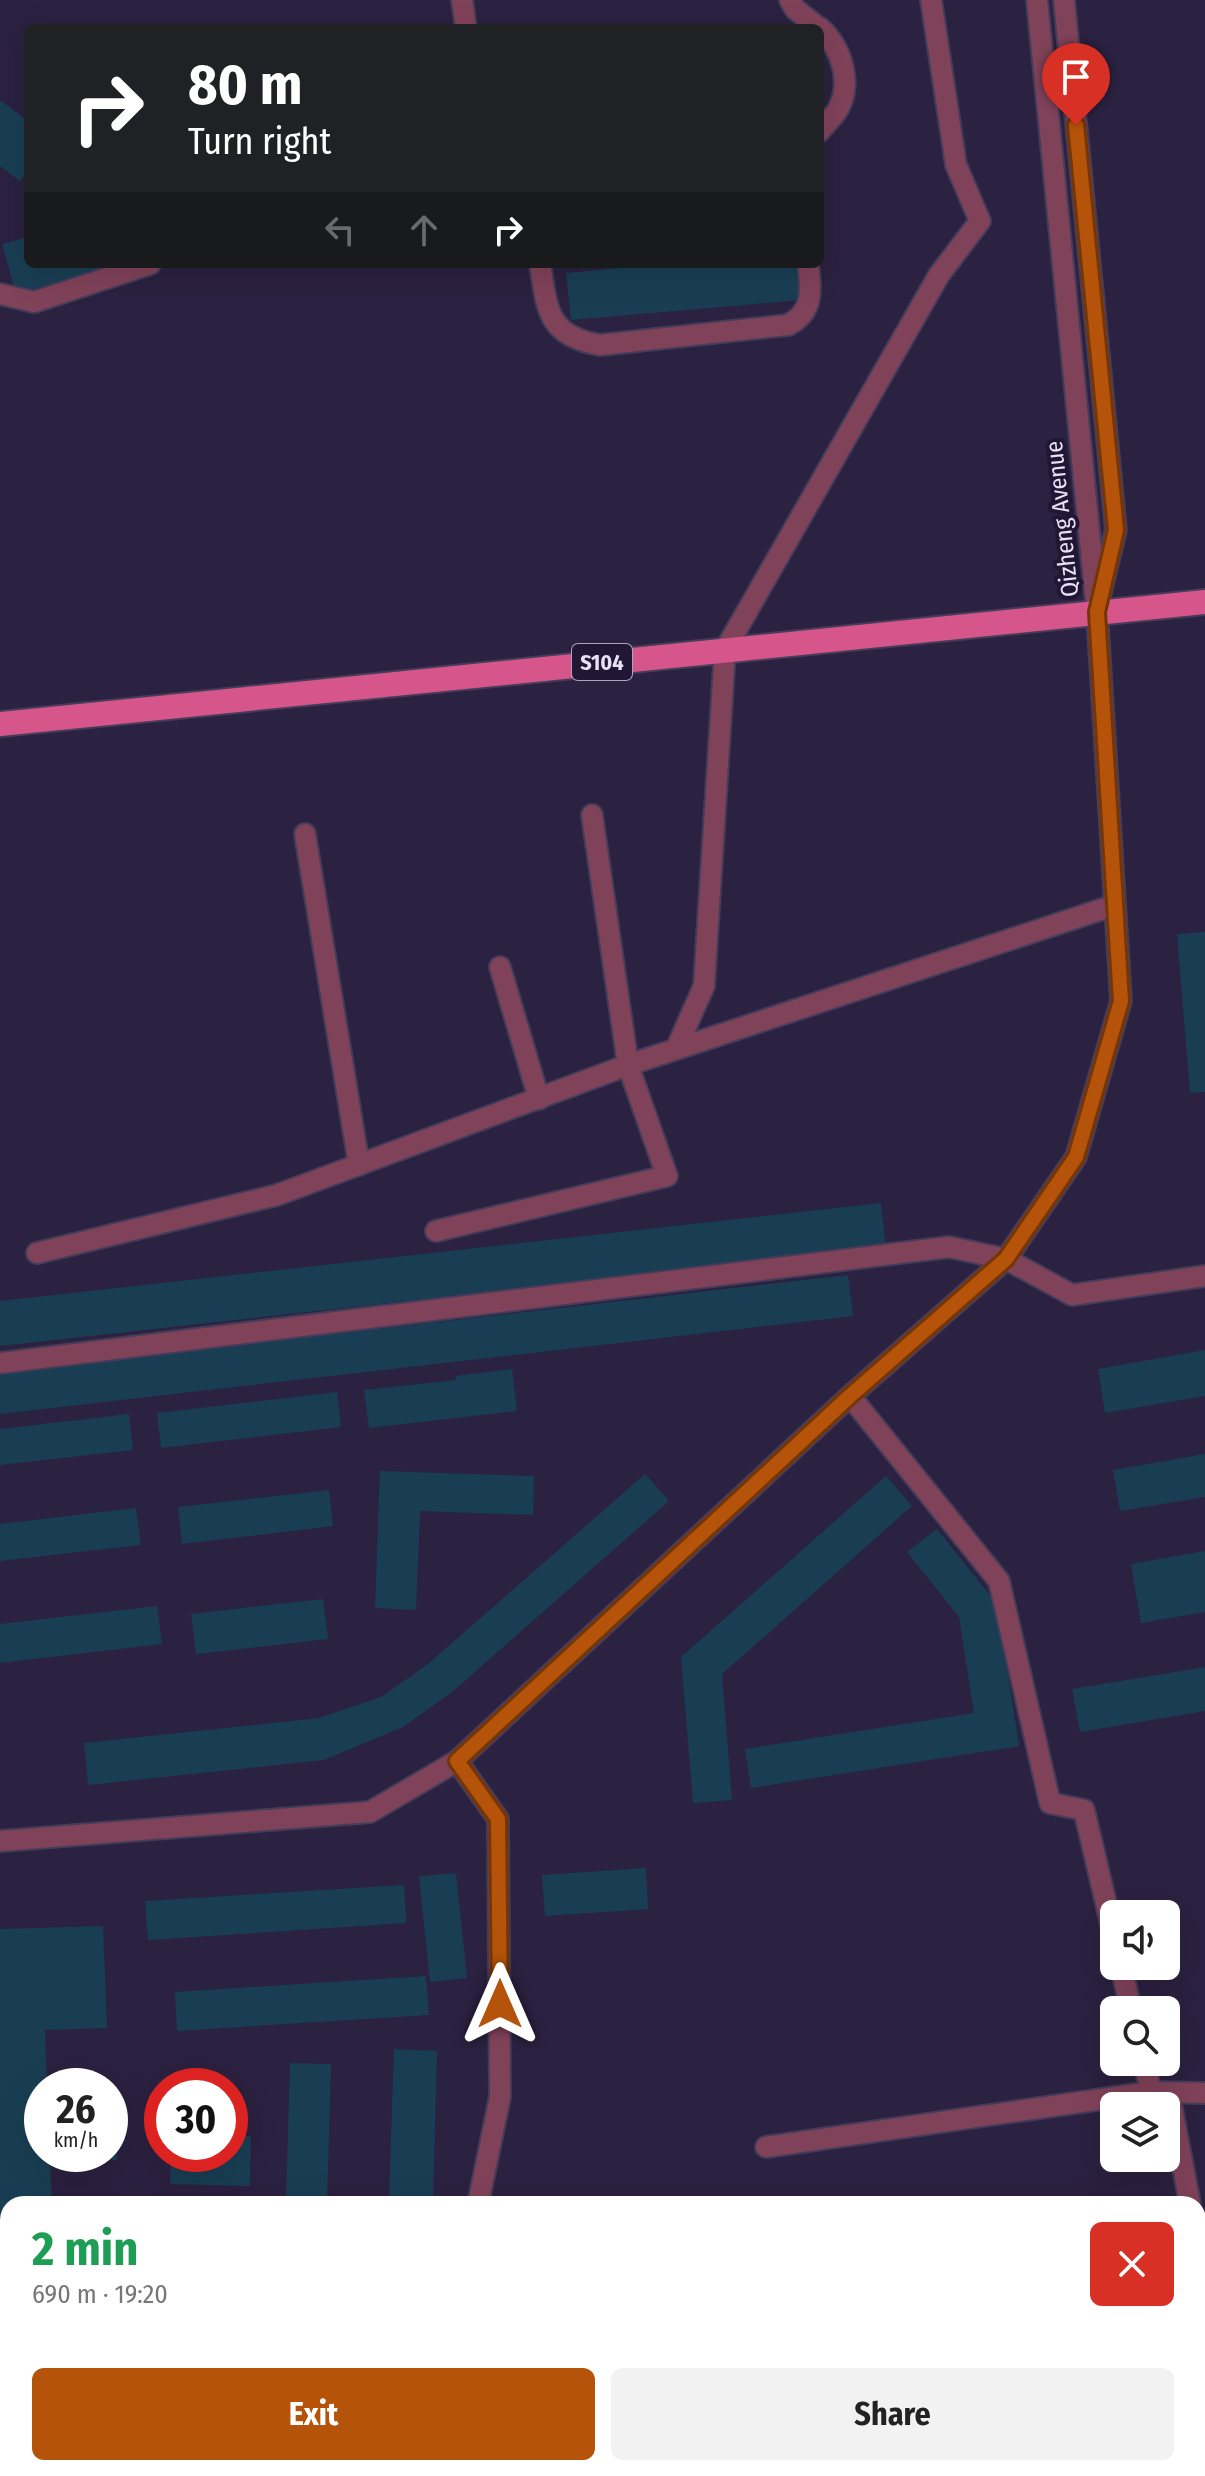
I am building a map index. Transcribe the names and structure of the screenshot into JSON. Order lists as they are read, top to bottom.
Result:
{
  "streets": {
    "main road": ["S104"],
    "street": ["Qizheng Avenue"]
  },
  "crossings": [
    ["Qizheng Avenue", "S104"]
  ],
  "page": {
    "turn": ["80 m", "Turn right"],
    "speed": "26 km/h",
    "limit": "30",
    "heading": ["2 min", "690 m · 19:20"],
    "buttons": ["Exit", "Share"]
  }
}
